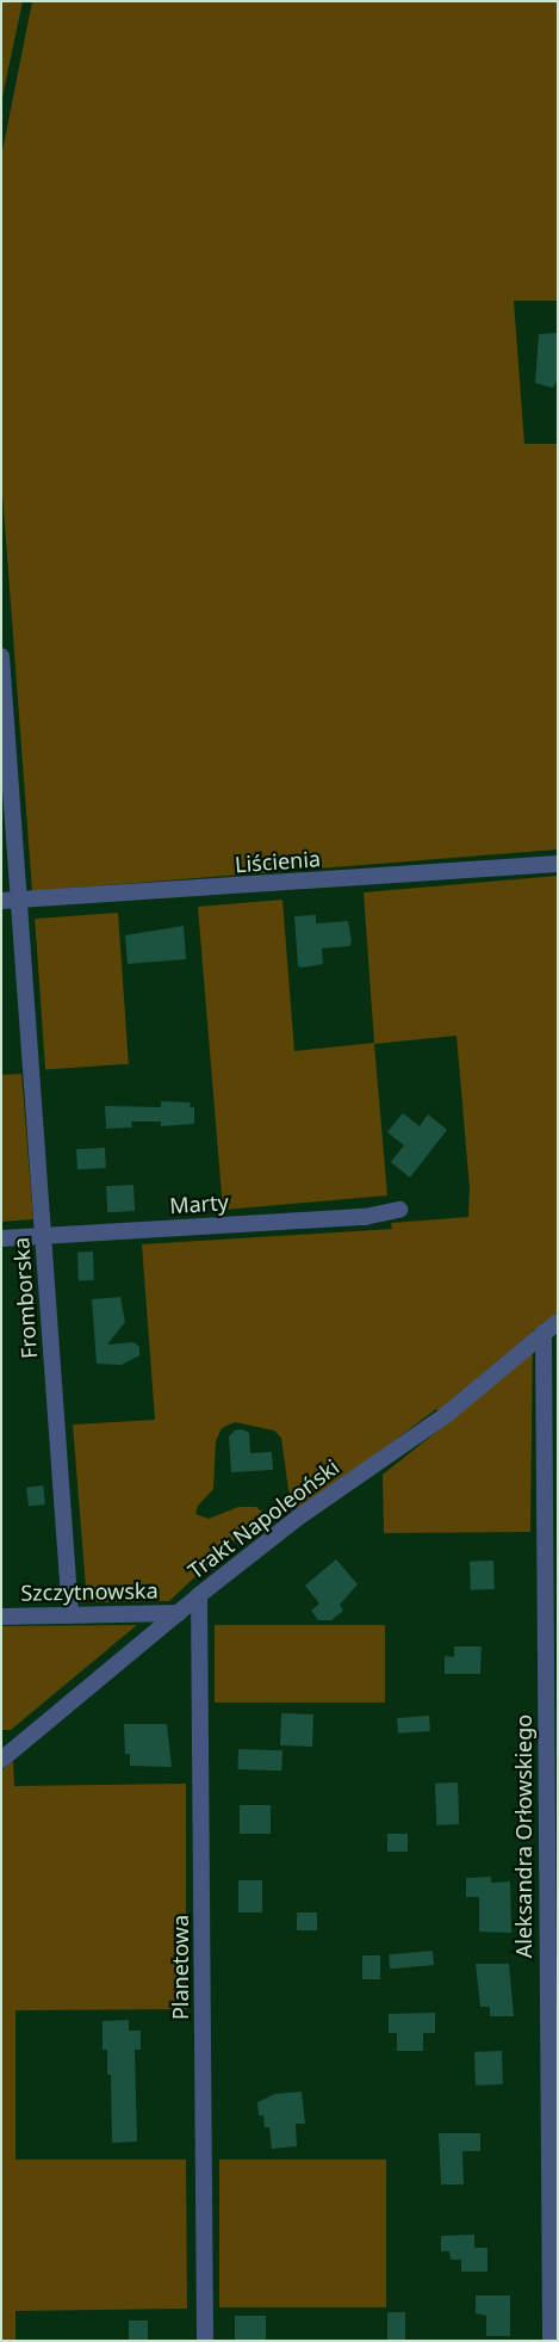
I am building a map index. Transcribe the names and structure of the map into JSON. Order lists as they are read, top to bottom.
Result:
{
  "streets": {
    "street": [
      "Liścienia",
      "Marty",
      "Fromborska",
      "Trakt Napoleoński",
      "Szczytnowska",
      "Aleksandra Orłowskiego",
      "Planetowa"
    ]
  },
  "crossings": [
    ["Liścienia", "Fromborska"],
    ["Marty", "Fromborska"],
    ["Fromborska", "Szczytnowska"],
    ["Trakt Napoleoński", "Szczytnowska"],
    ["Trakt Napoleoński", "Aleksandra Orłowskiego"],
    ["Trakt Napoleoński", "Planetowa"]
  ]
}
